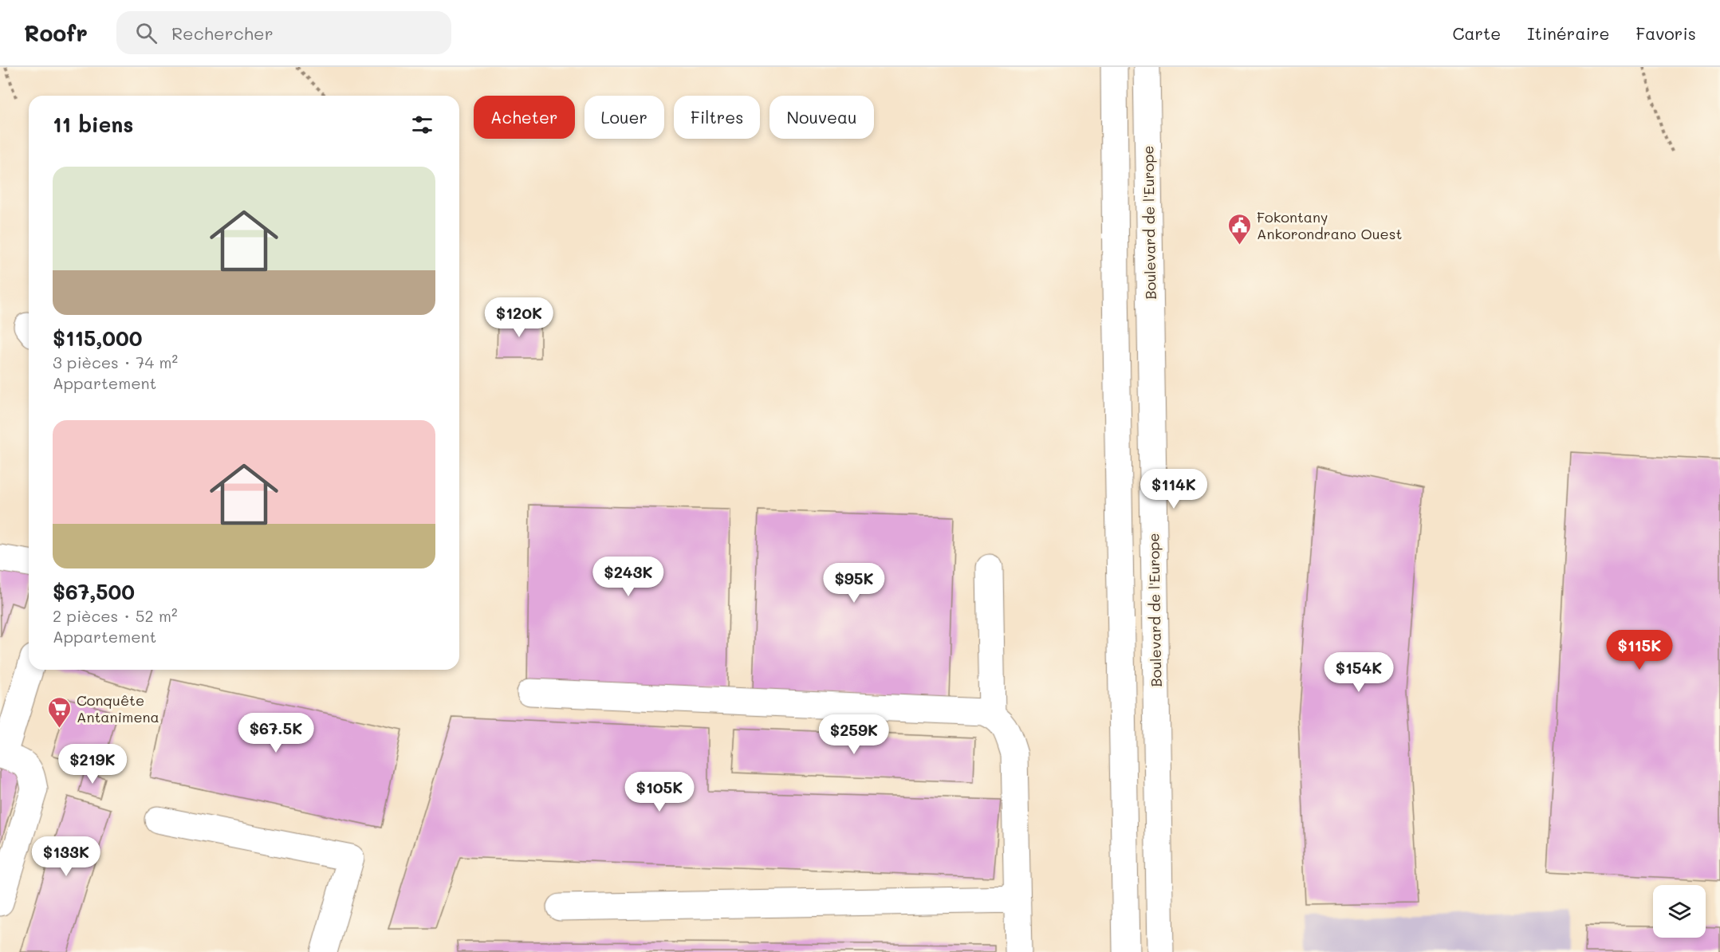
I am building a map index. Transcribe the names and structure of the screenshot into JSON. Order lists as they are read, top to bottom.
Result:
{
  "streets": {
    "main road": ["Boulevard de l'Europe"]
  },
  "places": {
    "public building": ["Fokontany Ankorondrano Ouest"],
    "supermarket": ["Conquête Antanimena"]
  },
  "page": {
    "header": "Roofr",
    "search": "Rechercher",
    "nav": ["Carte", "Itinéraire", "Favoris"],
    "chip": [
      "Acheter",
      "Louer",
      "Filtres",
      "Nouveau"
    ],
    "heading": "11 biens",
    "list": [
      {
        "name": "$115,000",
        "note": "3 pièces · 74 m² · Appartement"
      },
      {
        "name": "$67,500",
        "note": "2 pièces · 52 m² · Appartement"
      }
    ],
    "price": [
      "$120K",
      "$114K",
      "$243K",
      "$95K",
      "$115K",
      "$154K",
      "$67.5K",
      "$259K",
      "$219K",
      "$105K",
      "$133K"
    ]
  }
}
